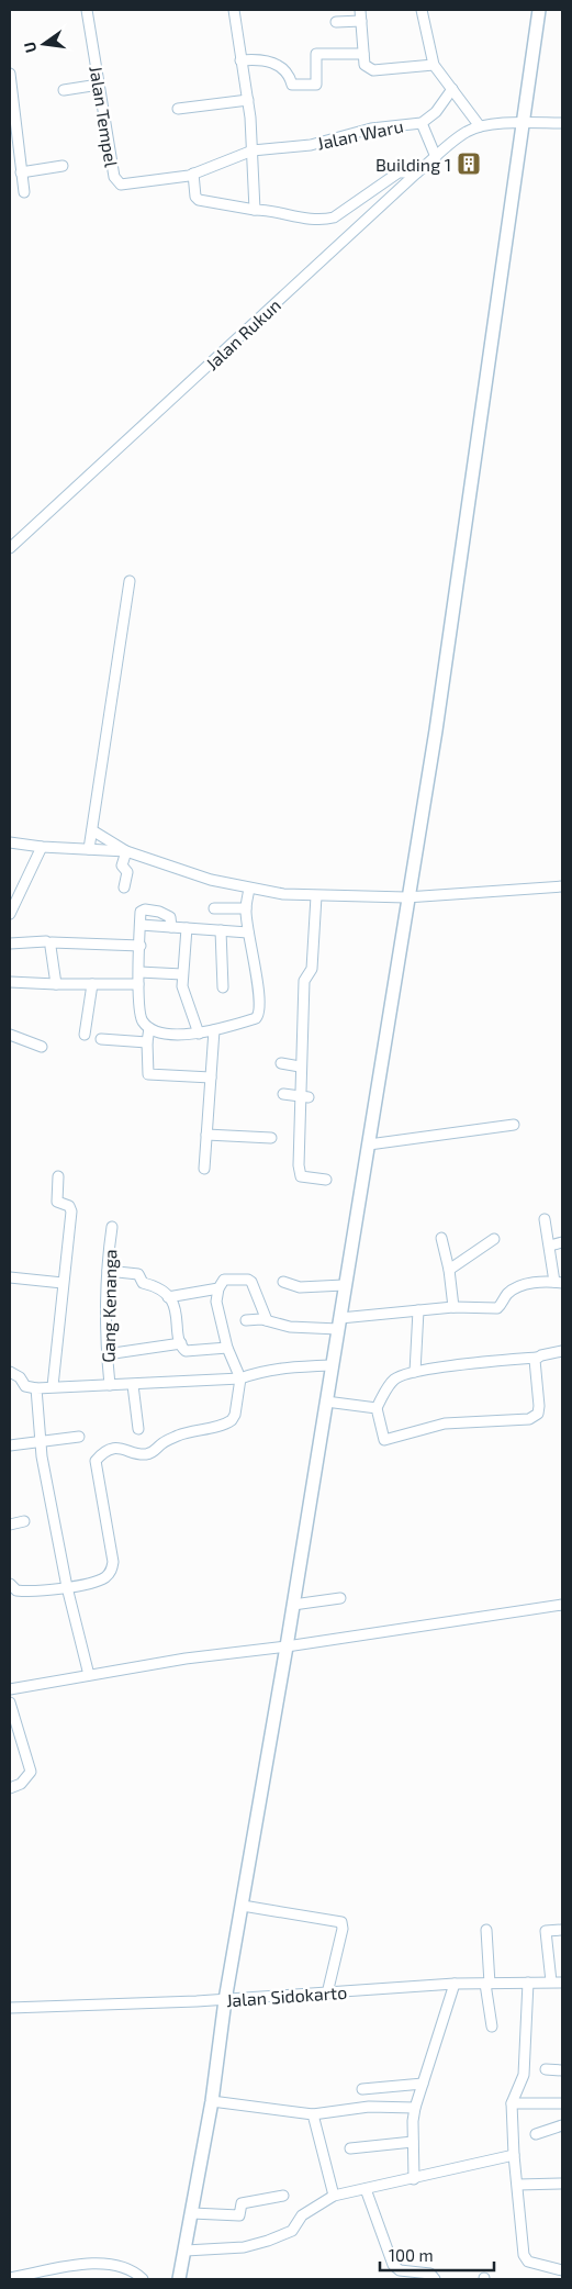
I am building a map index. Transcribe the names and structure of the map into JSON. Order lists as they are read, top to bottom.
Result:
{
  "streets": {
    "street": [
      "Jalan Tempel",
      "Jalan Waru",
      "Jalan Rukun",
      "Gang Kenanga",
      "Jalan Sidokarto"
    ]
  },
  "crossings": [
    ["Jalan Tempel", "Jalan Waru"]
  ],
  "places": {
    "building": ["Building 1"]
  },
  "scale_bar": "100 m",
  "north": "left"
}
